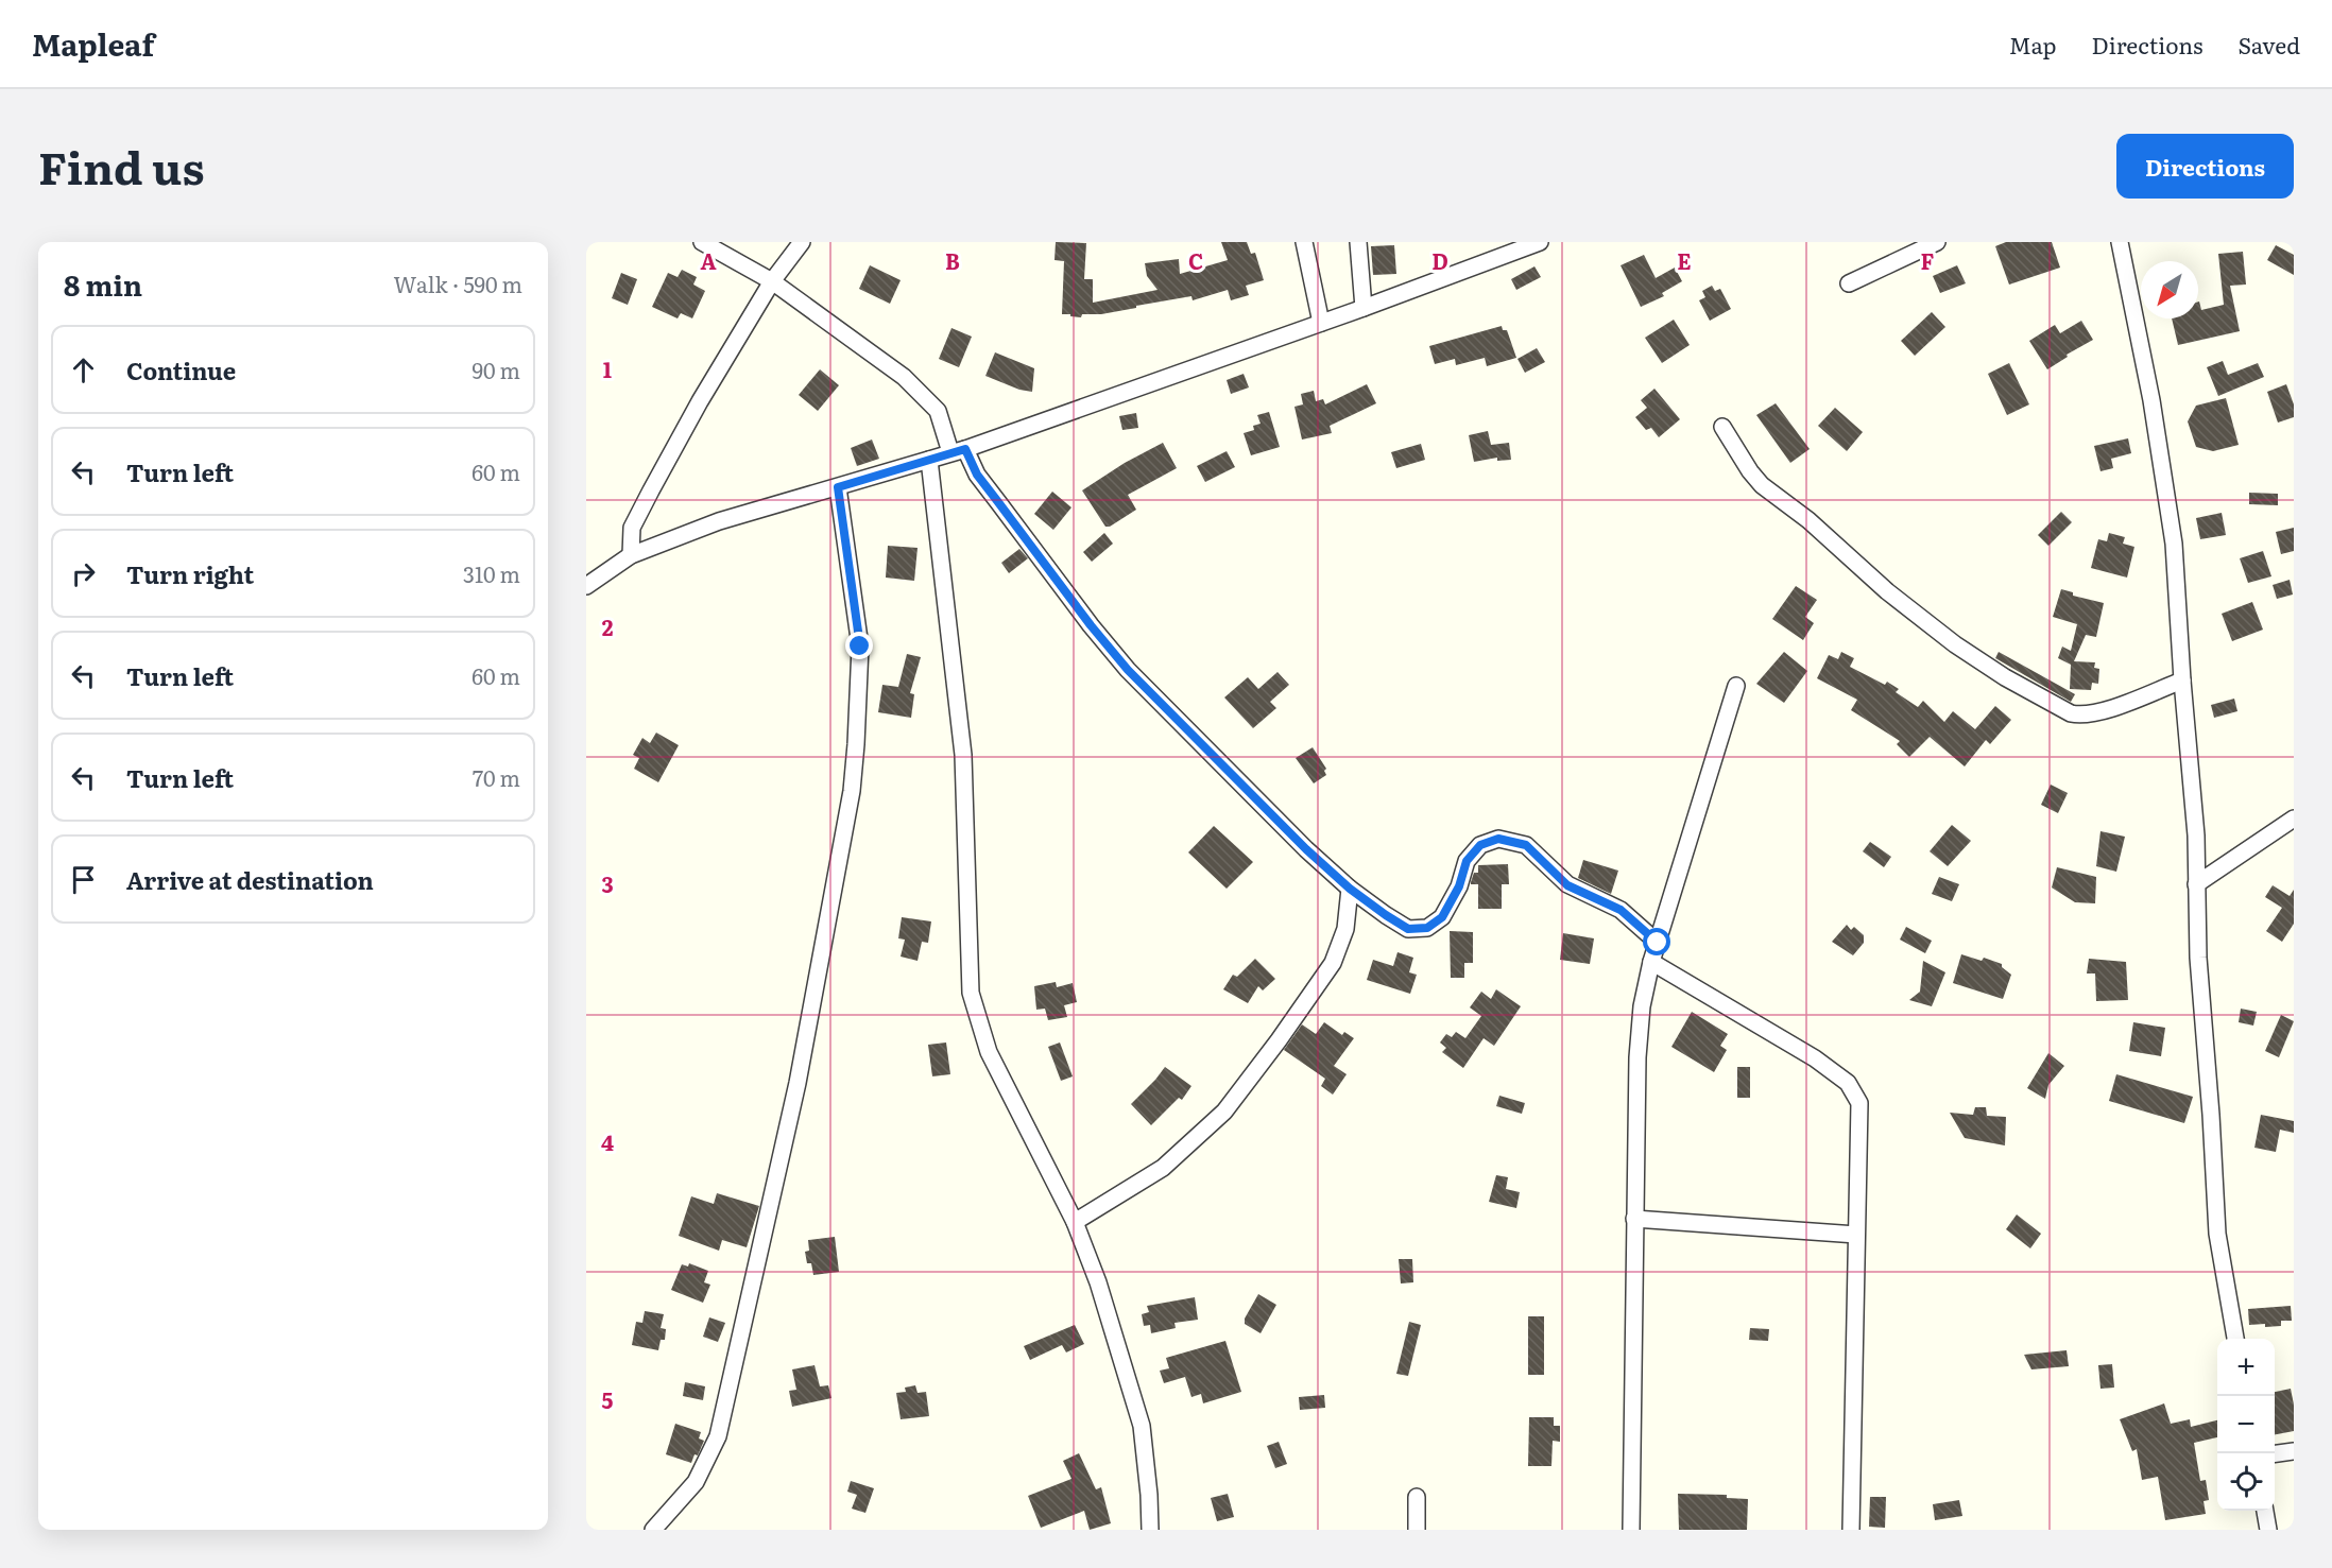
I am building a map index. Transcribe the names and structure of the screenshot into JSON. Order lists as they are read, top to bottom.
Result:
{
  "north": "bottom left",
  "page": {
    "header": "Mapleaf",
    "nav": ["Map", "Directions", "Saved"],
    "title": "Find us",
    "buttons": "Directions",
    "heading": ["8 min", "Walk · 590 m"],
    "list": [
      ["Continue", "90 m"],
      ["Turn left", "60 m"],
      ["Turn right", "310 m"],
      ["Turn left", "60 m"],
      ["Turn left", "70 m"],
      "Arrive at destination"
    ],
    "map_buttons": ["+", "−"]
  },
  "grid": {
    "columns": [
      "A",
      "B",
      "C",
      "D",
      "E",
      "F"
    ],
    "rows": [
      "1",
      "2",
      "3",
      "4",
      "5"
    ]
  }
}
